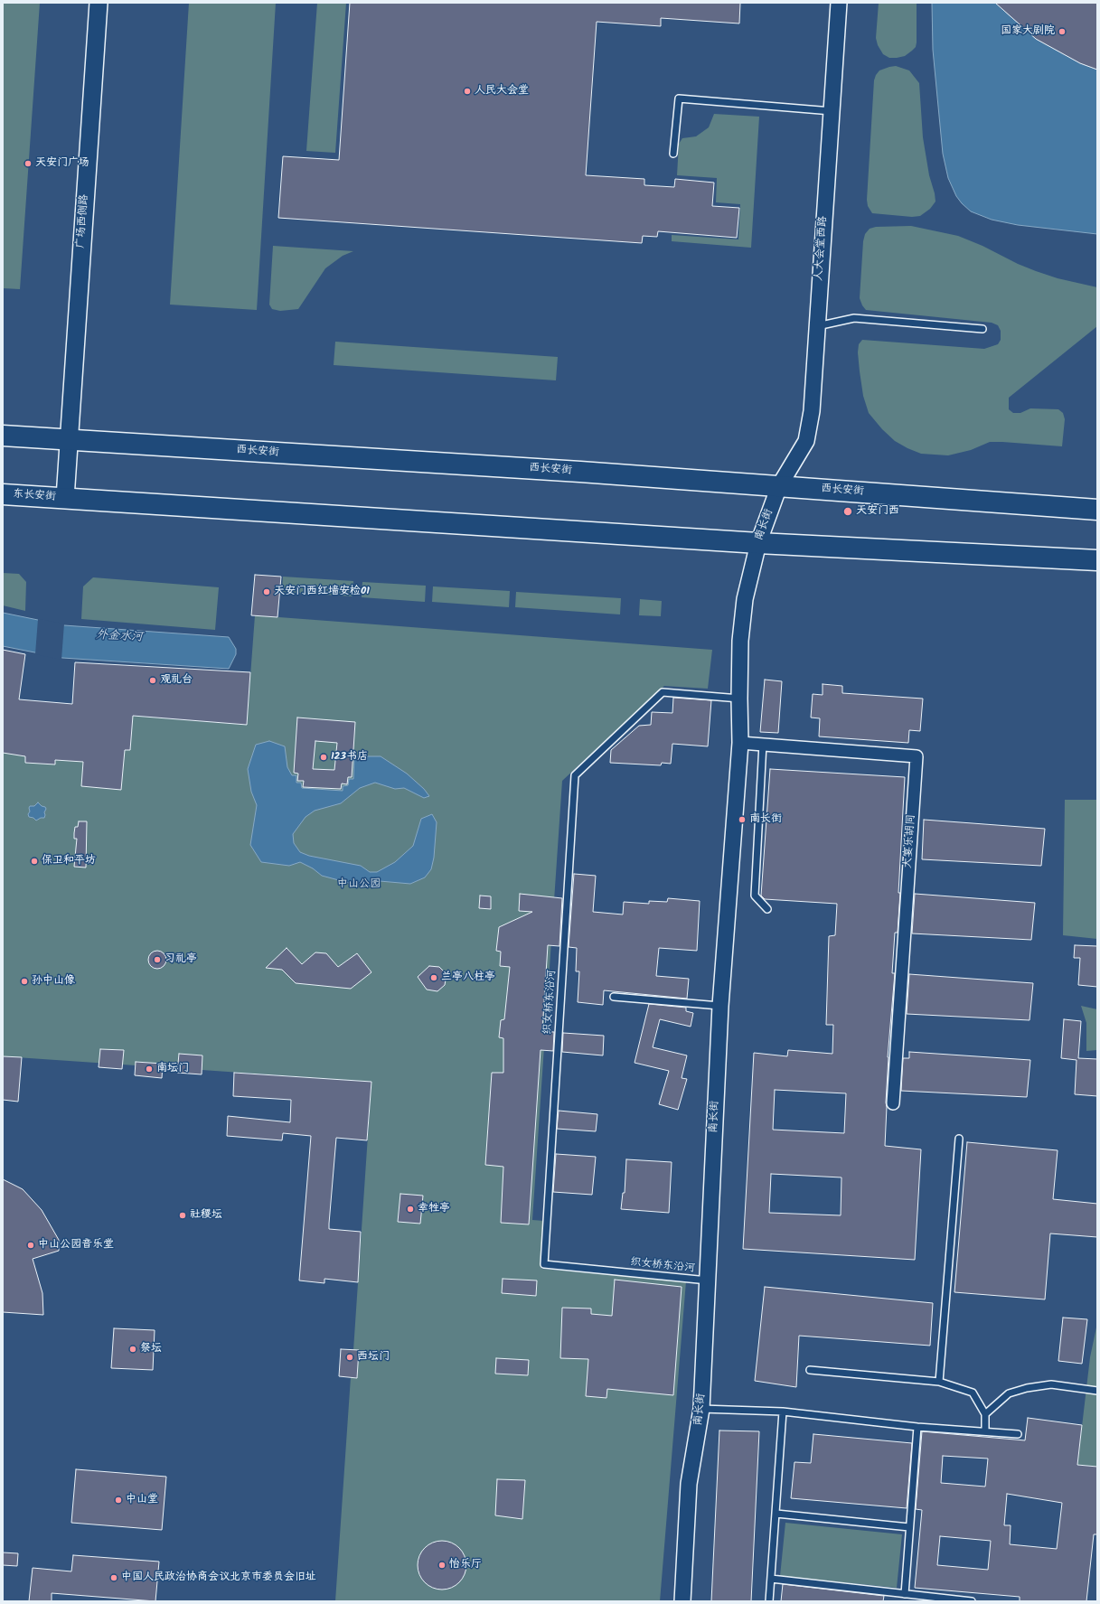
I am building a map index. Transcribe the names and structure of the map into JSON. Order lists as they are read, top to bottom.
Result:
{
  "streets": {
    "highway": ["西长安街", "东长安街"],
    "main road": ["广场西侧路"],
    "street": ["人大会堂西路", "南长街", "大宴乐胡同"],
    "lane": ["织女桥东沿河"]
  },
  "crossings": [
    ["广场西侧路", "西长安街"],
    ["广场西侧路", "东长安街"],
    ["人大会堂西路", "西长安街"],
    ["人大会堂西路", "南长街"],
    ["西长安街", "南长街"],
    ["南长街", "大宴乐胡同"],
    ["南长街", "织女桥东沿河"]
  ],
  "water": ["外金水河"],
  "parks": ["中山公园"],
  "places": [
    "国家大剧院",
    "人民大会堂",
    "天安门广场",
    "天安门西",
    "天安门西红墙安检01",
    "观礼台",
    "123书店",
    "南长街",
    "保卫和平坊",
    "习礼亭",
    "兰亭八柱亭",
    "孙中山像",
    "南坛门",
    "幸牲亭",
    "社稷坛",
    "中山公园音乐堂",
    "祭坛",
    "西坛门",
    "中山堂",
    "怡乐厅",
    "中国人民政治协商会议北京市委员会旧址"
  ]
}
